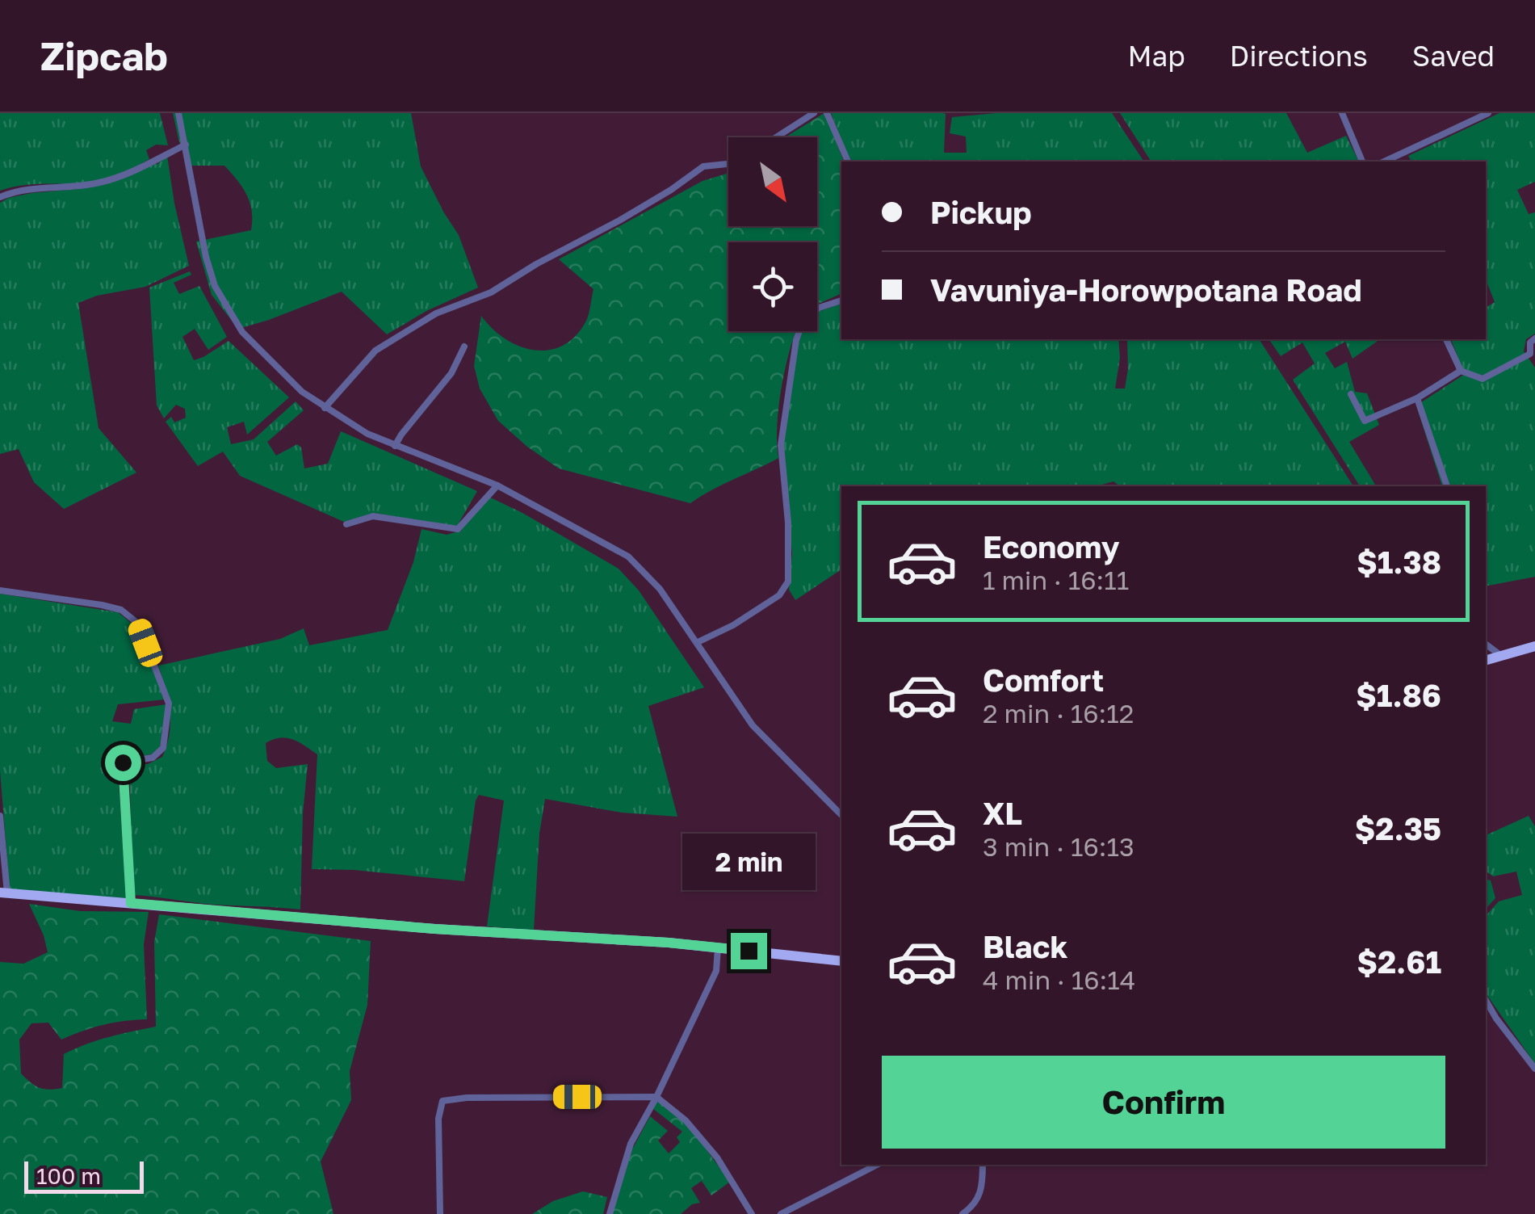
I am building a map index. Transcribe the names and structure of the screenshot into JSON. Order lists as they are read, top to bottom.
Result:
{
  "scale_bar": "100 m",
  "north": "bottom right",
  "page": {
    "header": "Zipcab",
    "nav": ["Map", "Directions", "Saved"],
    "banner": ["Pickup", "Vavuniya-Horowpotana Road"],
    "list": [
      {
        "name": "Economy",
        "note": "1 min · 16:11",
        "value": "$1.38"
      },
      {
        "name": "Comfort",
        "note": "2 min · 16:12",
        "value": "$1.86"
      },
      {
        "name": "XL",
        "note": "3 min · 16:13",
        "value": "$2.35"
      },
      {
        "name": "Black",
        "note": "4 min · 16:14",
        "value": "$2.61"
      }
    ],
    "bubble": "2 min",
    "buttons": "Confirm",
    "scale": "100 m"
  }
}
